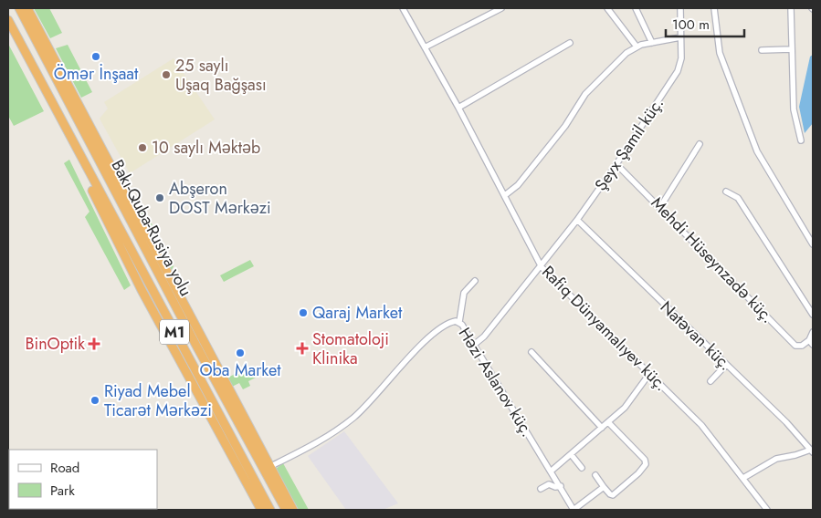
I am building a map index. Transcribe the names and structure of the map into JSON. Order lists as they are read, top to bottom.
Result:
{
  "streets": {
    "highway": ["Bakı-Quba-Rusiya yolu", "M1"],
    "street": [
      "Şeyx Şamil küç.",
      "Mehdi Hüseynzadə küç.",
      "Rafiq Dünyamalıyev küç.",
      "Natəvan küç.",
      "Həzi Aslanov küç."
    ]
  },
  "crossings": [
    ["Şeyx Şamil küç.", "Mehdi Hüseynzadə küç."],
    ["Şeyx Şamil küç.", "Rafiq Dünyamalıyev küç."],
    ["Şeyx Şamil küç.", "Natəvan küç."],
    ["Şeyx Şamil küç.", "Həzi Aslanov küç."]
  ],
  "places": {
    "other": [
      "Ömər İnşaat",
      "25 saylı Uşaq Bağşası",
      "10 saylı Məktəb",
      "Abşeron DOST Mərkəzi",
      "Qaraj Market",
      "Oba Market",
      "Riyad Mebel Ticarət Mərkəzi"
    ],
    "health": ["BinOptik", "Stomatoloji Klinika"]
  },
  "legend": ["Road", "Park"],
  "scale_bar": "100 m"
}
